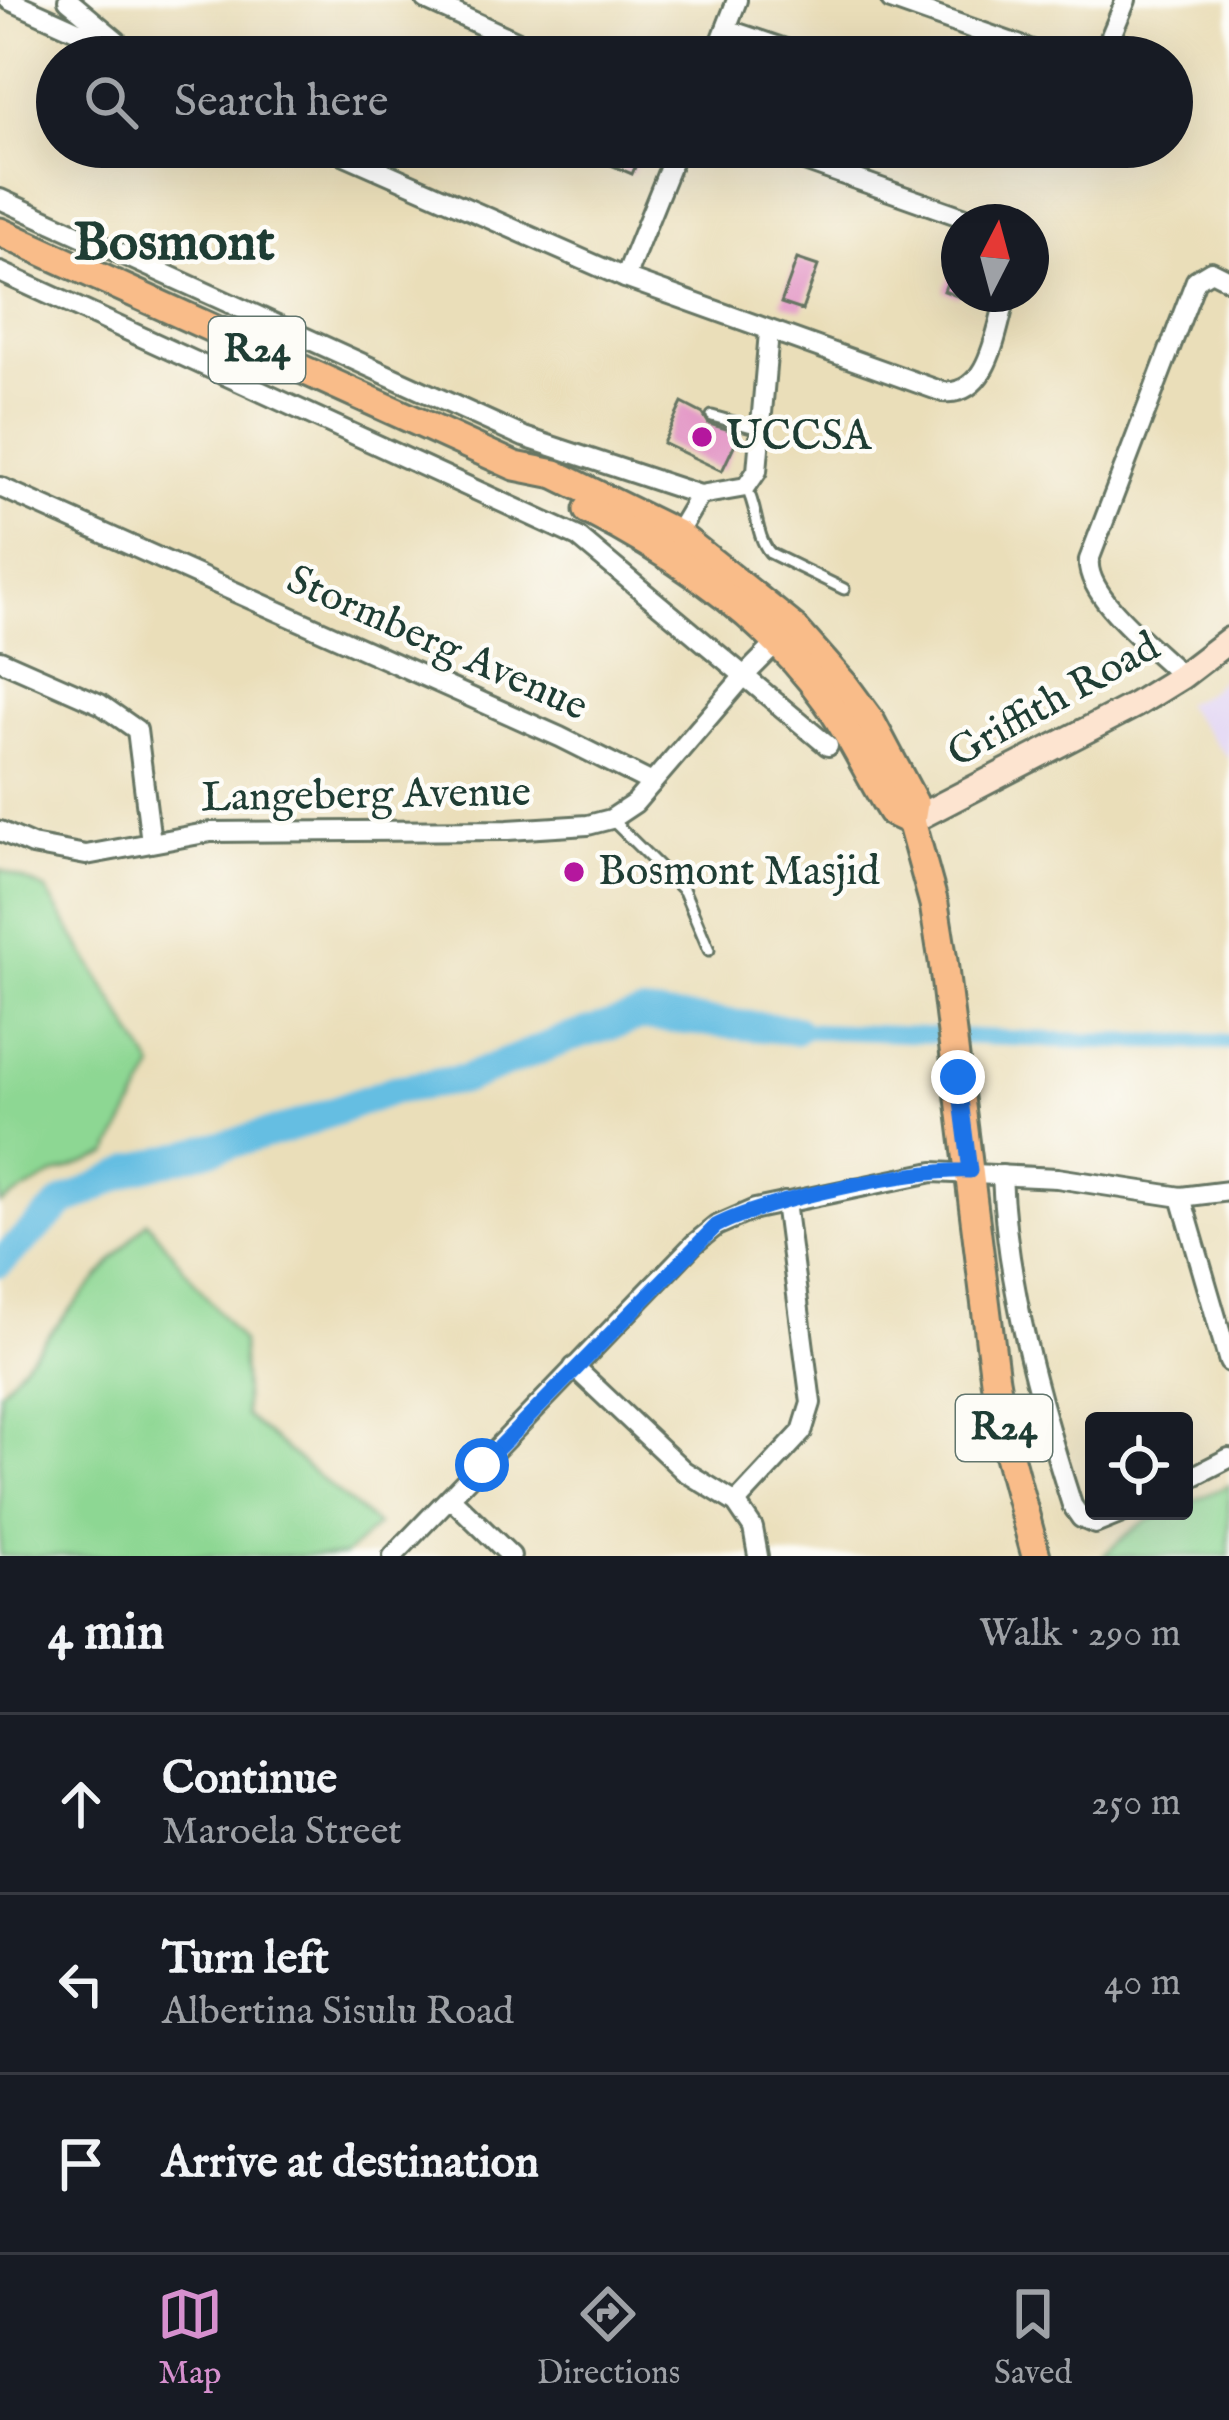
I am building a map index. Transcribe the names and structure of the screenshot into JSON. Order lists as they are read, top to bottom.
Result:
{
  "streets": {
    "main road": ["R24"],
    "street": ["Stormberg Avenue", "Griffith Road", "Langeberg Avenue"]
  },
  "crossings": [
    ["R24", "Griffith Road"]
  ],
  "districts": ["Bosmont"],
  "places": ["UCCSA", "Bosmont Masjid"],
  "north": "top",
  "page": {
    "search": "Search here",
    "heading": ["4 min", "Walk · 290 m"],
    "list": [
      ["Continue", "Maroela Street", "250 m"],
      ["Turn left", "Albertina Sisulu Road", "40 m"],
      "Arrive at destination"
    ],
    "nav": ["Map", "Directions", "Saved"]
  }
}
